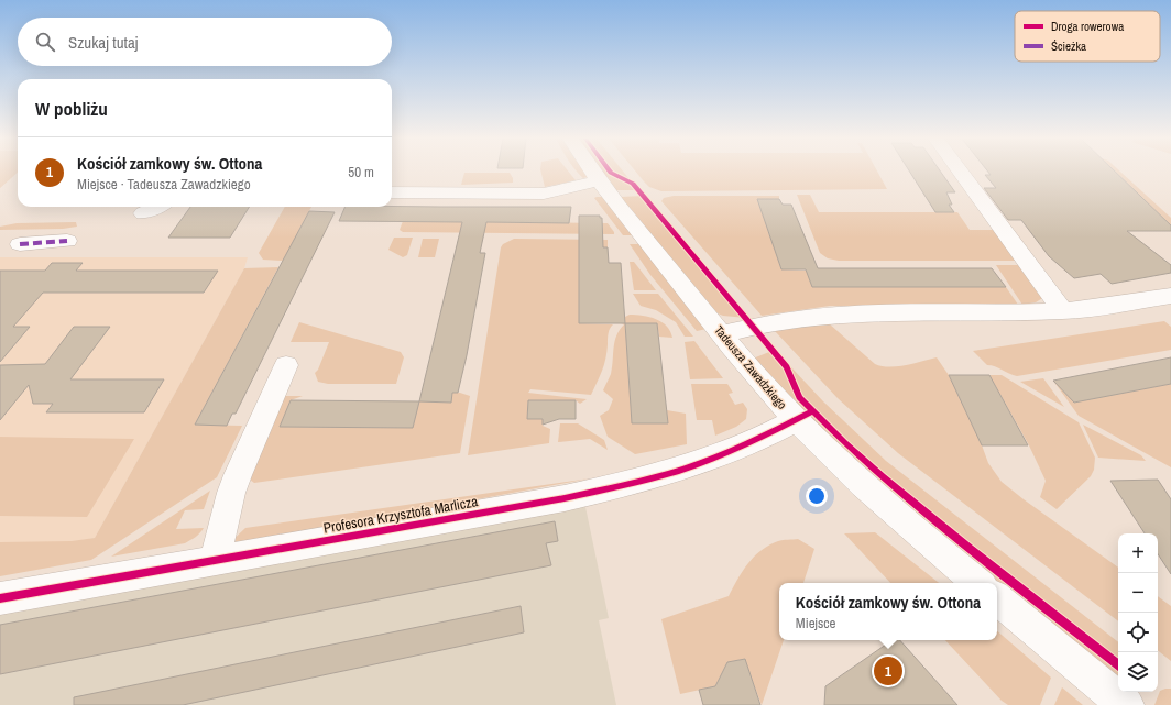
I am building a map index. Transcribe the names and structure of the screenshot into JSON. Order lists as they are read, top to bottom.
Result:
{
  "streets": {
    "street": ["Tadeusza Zawadzkiego", "Profesora Krzysztofa Marlicza"]
  },
  "crossings": [
    ["Tadeusza Zawadzkiego", "Profesora Krzysztofa Marlicza"]
  ],
  "legend": ["Droga rowerowa", "Ścieżka"],
  "page": {
    "search": "Szukaj tutaj",
    "heading": "W pobliżu",
    "list": [
      {
        "mark": "1",
        "name": "Kościół zamkowy św. Ottona",
        "note": "Miejsce · Tadeusza Zawadzkiego",
        "value": "50 m"
      }
    ],
    "map_buttons": ["+", "−"],
    "popup": ["Kościół zamkowy św. Ottona", "Miejsce"],
    "pins": "1"
  }
}
